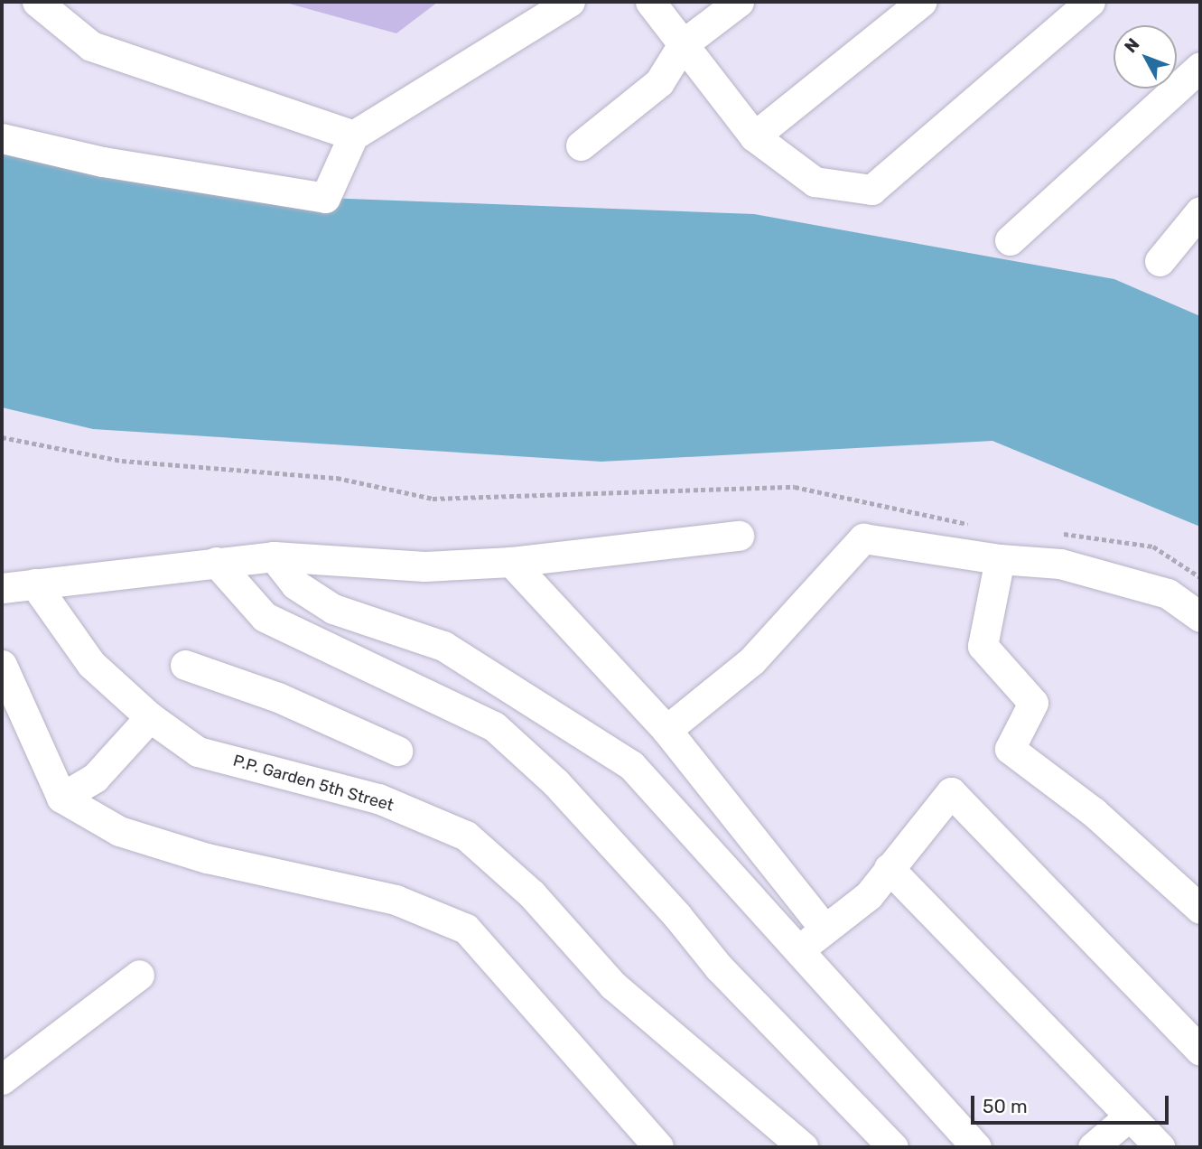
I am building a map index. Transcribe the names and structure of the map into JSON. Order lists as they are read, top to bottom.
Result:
{
  "streets": {
    "street": ["P.P. Garden 5th Street"]
  },
  "scale_bar": "50 m",
  "north": "top left"
}
